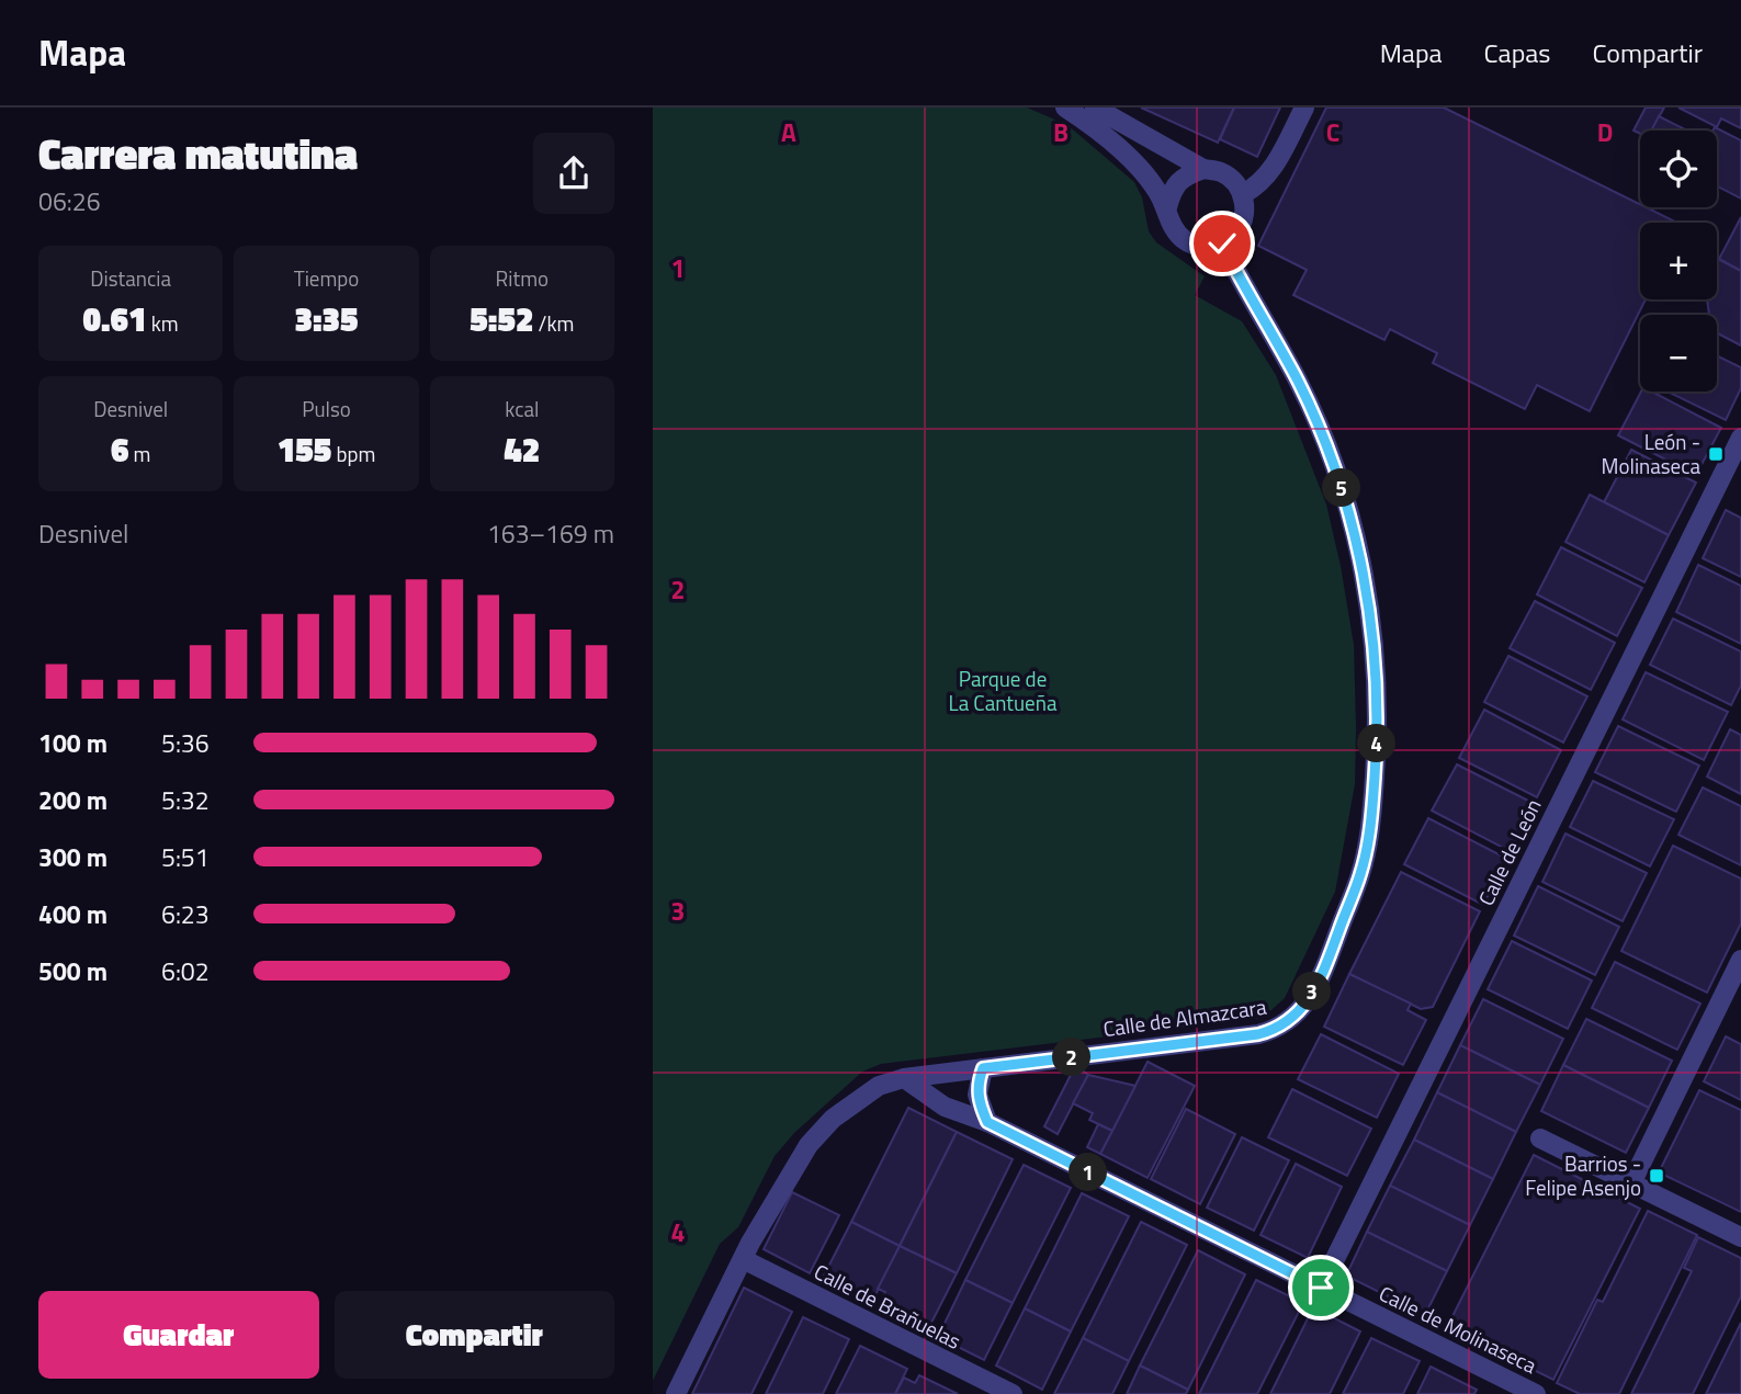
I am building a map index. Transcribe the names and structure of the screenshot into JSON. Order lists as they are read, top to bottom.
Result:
{
  "streets": {
    "street": [
      "Calle de León",
      "Calle de Almazcara",
      "Calle de Brañuelas",
      "Calle de Molinaseca"
    ]
  },
  "crossings": [
    ["Calle de León", "Calle de Molinaseca"],
    ["Calle de Almazcara", "Calle de Brañuelas"],
    ["Calle de Almazcara", "Calle de Molinaseca"]
  ],
  "parks": ["Parque de La Cantueña"],
  "places": {
    "transit": ["León - Molinaseca", "Barrios - Felipe Asenjo"]
  },
  "page": {
    "header": "Mapa",
    "nav": ["Mapa", "Capas", "Compartir"],
    "heading": ["Carrera matutina", "06:26"],
    "map_buttons": ["+", "−"],
    "stats": [
      ["Distancia", "0.61 km"],
      ["Tiempo", "3:35"],
      ["Ritmo", "5:52 /km"],
      ["Desnivel", "6 m"],
      ["Pulso", "155 bpm"],
      ["kcal", "42"]
    ],
    "pins": [
      "5",
      "4",
      "3",
      "2",
      "1"
    ],
    "chart": ["Desnivel", "163–169 m"],
    "list": [
      {
        "name": "100 m",
        "note": "5:36"
      },
      {
        "name": "200 m",
        "note": "5:32"
      },
      {
        "name": "300 m",
        "note": "5:51"
      },
      {
        "name": "400 m",
        "note": "6:23"
      },
      {
        "name": "500 m",
        "note": "6:02"
      }
    ],
    "buttons": ["Guardar", "Compartir"]
  },
  "grid": {
    "columns": [
      "A",
      "B",
      "C",
      "D"
    ],
    "rows": [
      "1",
      "2",
      "3",
      "4"
    ]
  }
}
